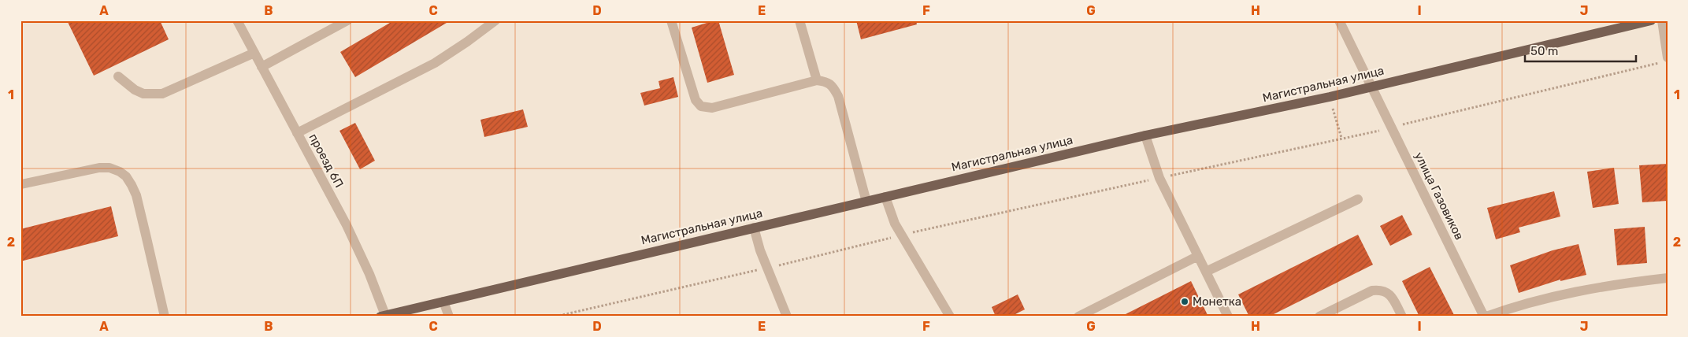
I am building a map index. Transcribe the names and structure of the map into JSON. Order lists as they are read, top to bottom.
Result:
{
  "streets": {
    "main road": ["Магистральная улица"],
    "street": ["проезд 6П", "улица Газовиков"]
  },
  "crossings": [
    ["Магистральная улица", "проезд 6П"],
    ["Магистральная улица", "улица Газовиков"]
  ],
  "places": ["Монетка"],
  "scale_bar": "50 m",
  "grid": {
    "columns": [
      "A",
      "B",
      "C",
      "D",
      "E",
      "F",
      "G",
      "H",
      "I",
      "J"
    ],
    "rows": ["1", "2"]
  }
}
